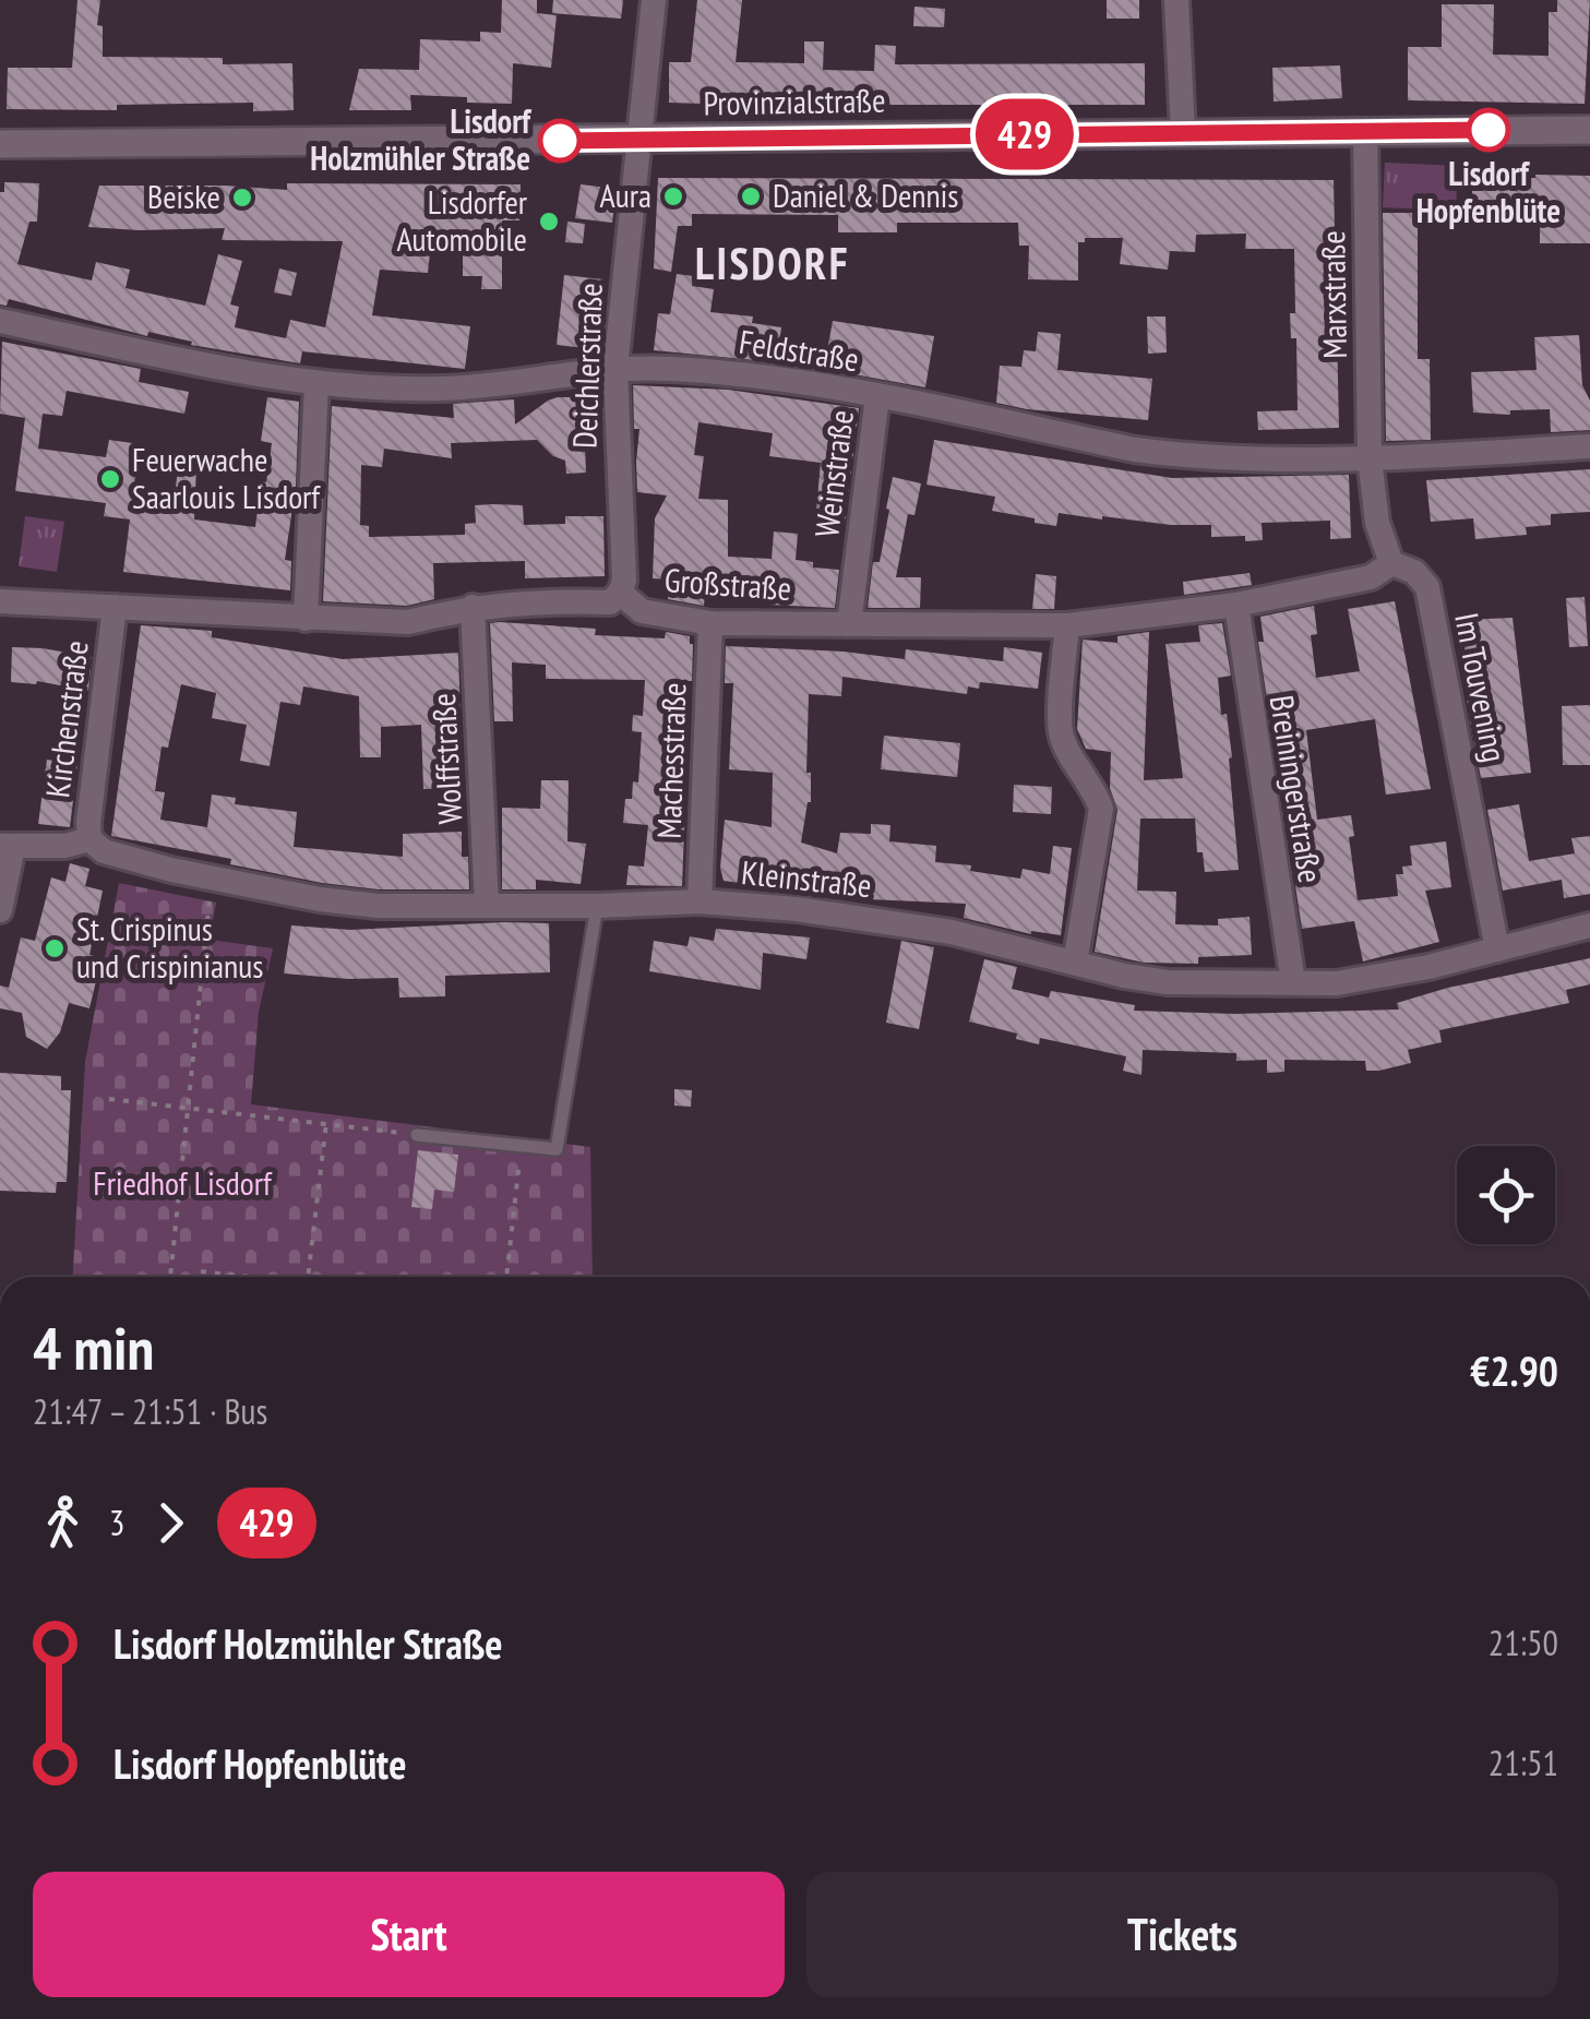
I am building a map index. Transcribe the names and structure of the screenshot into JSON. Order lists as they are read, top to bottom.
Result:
{
  "streets": {
    "main road": ["Provinzialstraße"],
    "street": [
      "Marxstraße",
      "Feldstraße",
      "Deichlerstraße",
      "Weinstraße",
      "Großstraße",
      "Im Touvening",
      "Kirchenstraße",
      "Wolffstraße",
      "Machesstraße",
      "Breiningerstraße",
      "Kleinstraße"
    ]
  },
  "crossings": [
    ["Provinzialstraße", "Marxstraße"],
    ["Provinzialstraße", "Deichlerstraße"],
    ["Marxstraße", "Feldstraße"],
    ["Feldstraße", "Deichlerstraße"],
    ["Feldstraße", "Weinstraße"],
    ["Deichlerstraße", "Großstraße"],
    ["Weinstraße", "Großstraße"],
    ["Großstraße", "Im Touvening"],
    ["Großstraße", "Kirchenstraße"],
    ["Großstraße", "Wolffstraße"],
    ["Großstraße", "Machesstraße"],
    ["Großstraße", "Breiningerstraße"],
    ["Im Touvening", "Kleinstraße"],
    ["Kirchenstraße", "Kleinstraße"],
    ["Wolffstraße", "Kleinstraße"],
    ["Machesstraße", "Kleinstraße"],
    ["Breiningerstraße", "Kleinstraße"]
  ],
  "districts": ["LISDORF"],
  "parks": ["Friedhof Lisdorf"],
  "places": [
    "Lisdorf Hopfenblüte",
    "Lisdorf Holzmühler Straße",
    "Aura",
    "Daniel & Dennis",
    "Beiske",
    "Lisdorfer Automobile",
    "Feuerwache Saarlouis Lisdorf",
    "St. Crispinus und Crispinianus"
  ],
  "lines": ["bus line 429"],
  "page": {
    "on_map": "429",
    "heading": ["4 min", "21:47 – 21:51 · Bus", "€2.90"],
    "legs": ["3", "429"],
    "list": [
      {
        "name": "Lisdorf Holzmühler Straße",
        "value": "21:50"
      },
      {
        "name": "Lisdorf Hopfenblüte",
        "value": "21:51"
      }
    ],
    "buttons": ["Start", "Tickets"]
  }
}
